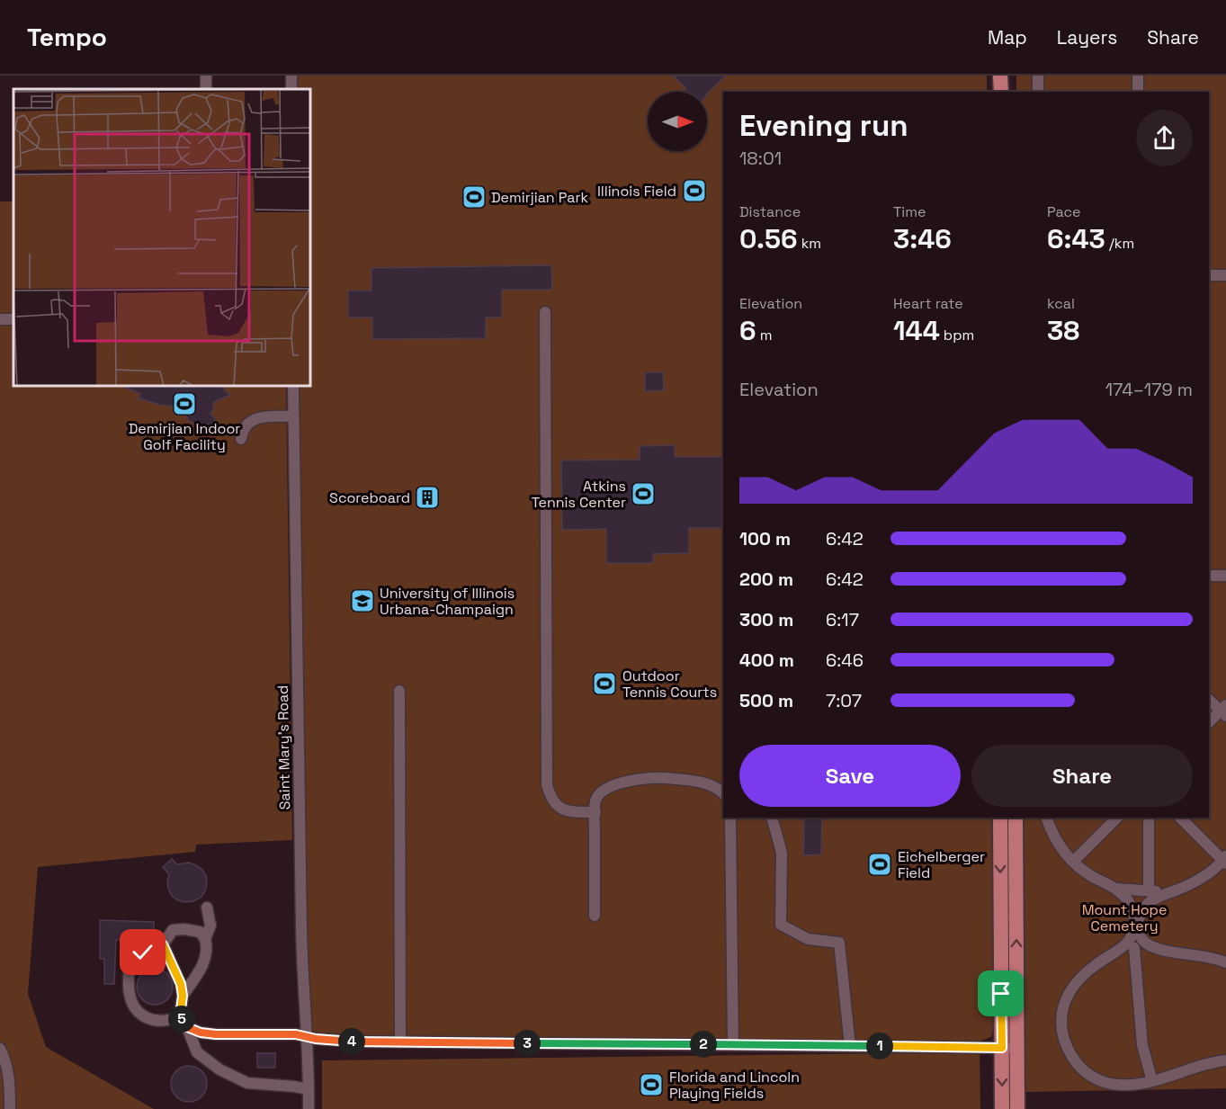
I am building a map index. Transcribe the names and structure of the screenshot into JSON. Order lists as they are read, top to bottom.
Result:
{
  "streets": {
    "street": ["Saint Mary's Road"]
  },
  "parks": ["Mount Hope Cemetery"],
  "places": {
    "sports": [
      "Illinois Field",
      "Demirjian Park",
      "Demirjian Indoor Golf Facility",
      "Atkins Tennis Center",
      "Outdoor Tennis Courts",
      "Eichelberger Field",
      "Florida and Lincoln Playing Fields"
    ],
    "building": ["Scoreboard"],
    "school or university": ["University of Illinois Urbana-Champaign"]
  },
  "north": "right",
  "page": {
    "header": "Tempo",
    "nav": ["Map", "Layers", "Share"],
    "heading": ["Evening run", "18:01"],
    "stats": [
      ["Distance", "0.56 km"],
      ["Time", "3:46"],
      ["Pace", "6:43 /km"],
      ["Elevation", "6 m"],
      ["Heart rate", "144 bpm"],
      ["kcal", "38"]
    ],
    "chart": ["Elevation", "174–179 m"],
    "list": [
      {
        "name": "100 m",
        "note": "6:42"
      },
      {
        "name": "200 m",
        "note": "6:42"
      },
      {
        "name": "300 m",
        "note": "6:17"
      },
      {
        "name": "400 m",
        "note": "6:46"
      },
      {
        "name": "500 m",
        "note": "7:07"
      }
    ],
    "buttons": ["Save", "Share"],
    "pins": [
      "5",
      "4",
      "3",
      "2",
      "1"
    ]
  }
}
